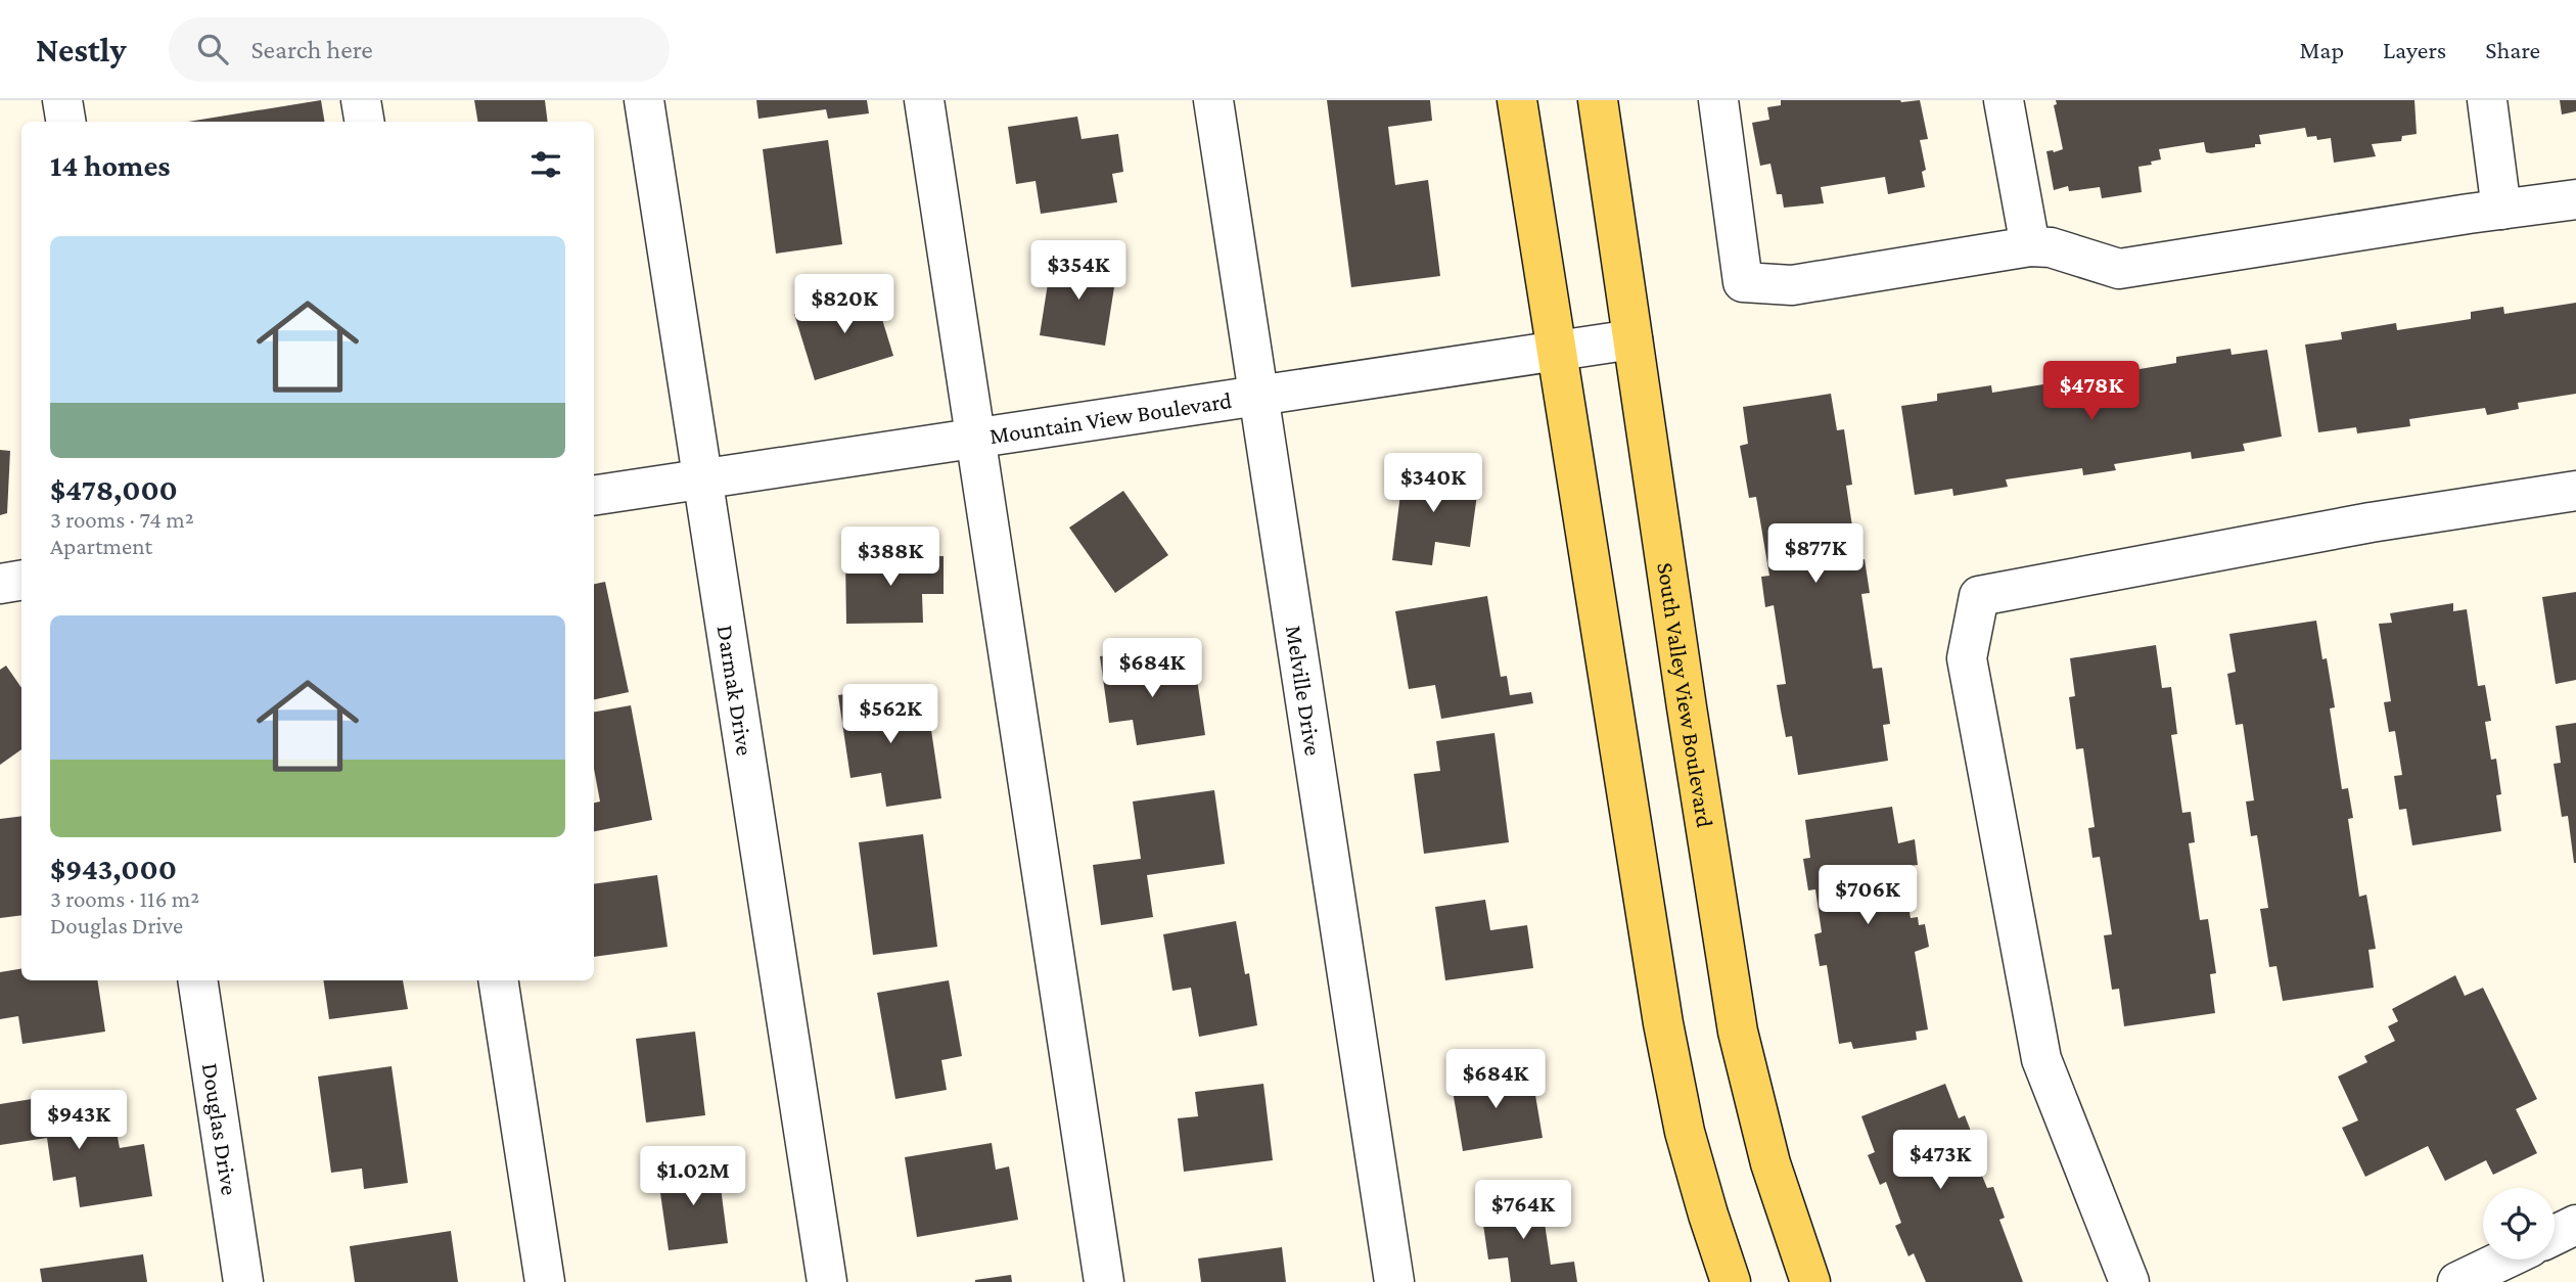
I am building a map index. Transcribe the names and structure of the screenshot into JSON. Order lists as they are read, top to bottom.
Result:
{
  "streets": {
    "main road": ["South Valley View Boulevard"],
    "street": [
      "Mountain View Boulevard",
      "Darmak Drive",
      "Melville Drive",
      "Douglas Drive"
    ]
  },
  "crossings": [
    ["Mountain View Boulevard", "Darmak Drive"],
    ["Mountain View Boulevard", "Melville Drive"],
    ["Mountain View Boulevard", "South Valley View Boulevard"]
  ],
  "page": {
    "header": "Nestly",
    "search": "Search here",
    "nav": ["Map", "Layers", "Share"],
    "heading": "14 homes",
    "list": [
      {
        "name": "$478,000",
        "note": "3 rooms · 74 m² · Apartment"
      },
      {
        "name": "$943,000",
        "note": "3 rooms · 116 m² · Douglas Drive"
      }
    ],
    "price": [
      "$354K",
      "$820K",
      "$478K",
      "$340K",
      "$877K",
      "$388K",
      "$684K",
      "$562K",
      "$706K",
      "$684K",
      "$943K",
      "$473K",
      "$1.02M",
      "$764K"
    ]
  }
}
